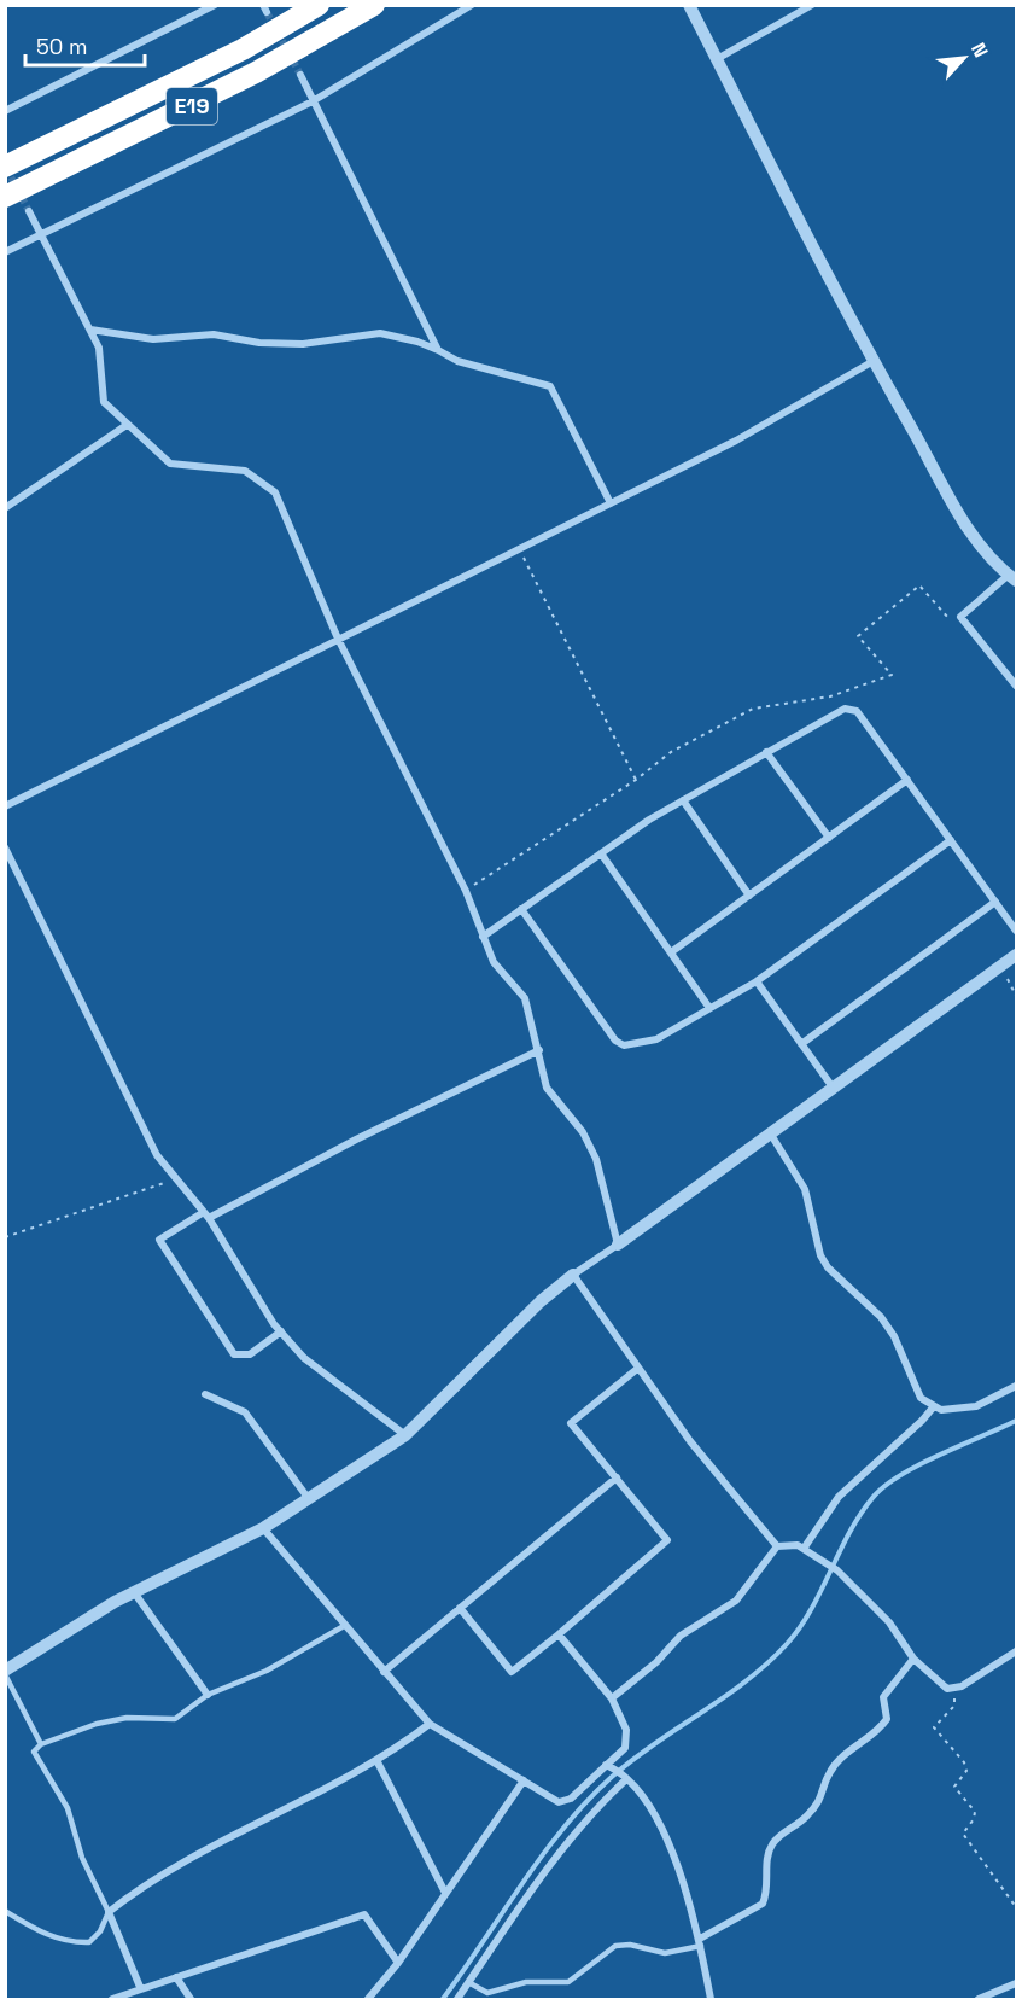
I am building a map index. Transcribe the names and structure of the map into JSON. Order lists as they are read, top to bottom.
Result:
{
  "streets": {
    "highway": ["E19"]
  },
  "scale_bar": "50 m",
  "north": "top right"
}
